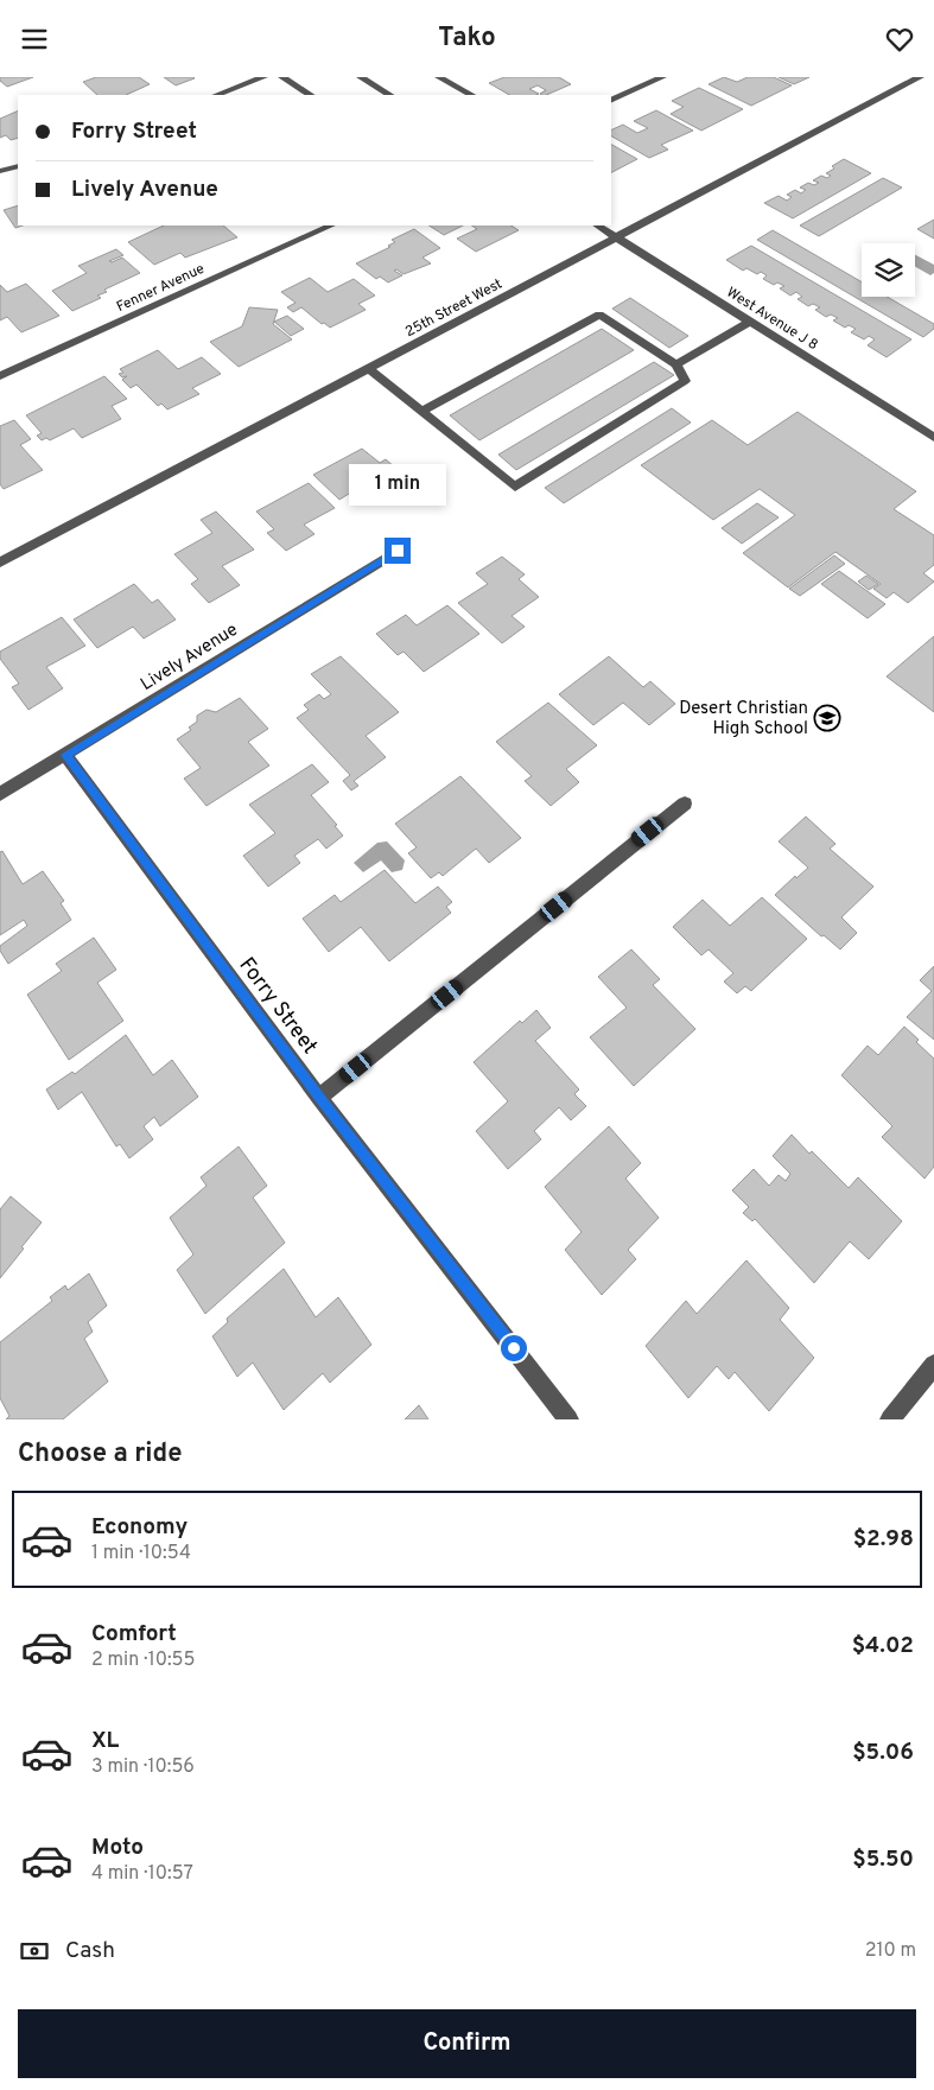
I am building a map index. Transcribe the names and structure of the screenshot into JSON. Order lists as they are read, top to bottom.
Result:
{
  "streets": {
    "street": [
      "Fenner Avenue",
      "25th Street West",
      "West Avenue J 8",
      "Lively Avenue",
      "Forry Street"
    ]
  },
  "crossings": [
    ["25th Street West", "West Avenue J 8"],
    ["Lively Avenue", "Forry Street"]
  ],
  "places": {
    "school or university": ["Desert Christian High School"]
  },
  "page": {
    "header": "Tako",
    "banner": ["Forry Street", "Lively Avenue"],
    "bubble": "1 min",
    "heading": "Choose a ride",
    "list": [
      {
        "name": "Economy",
        "note": "1 min · 10:54",
        "value": "$2.98"
      },
      {
        "name": "Comfort",
        "note": "2 min · 10:55",
        "value": "$4.02"
      },
      {
        "name": "XL",
        "note": "3 min · 10:56",
        "value": "$5.06"
      },
      {
        "name": "Moto",
        "note": "4 min · 10:57",
        "value": "$5.50"
      }
    ],
    "pay": ["Cash", "210 m"],
    "buttons": "Confirm"
  }
}
